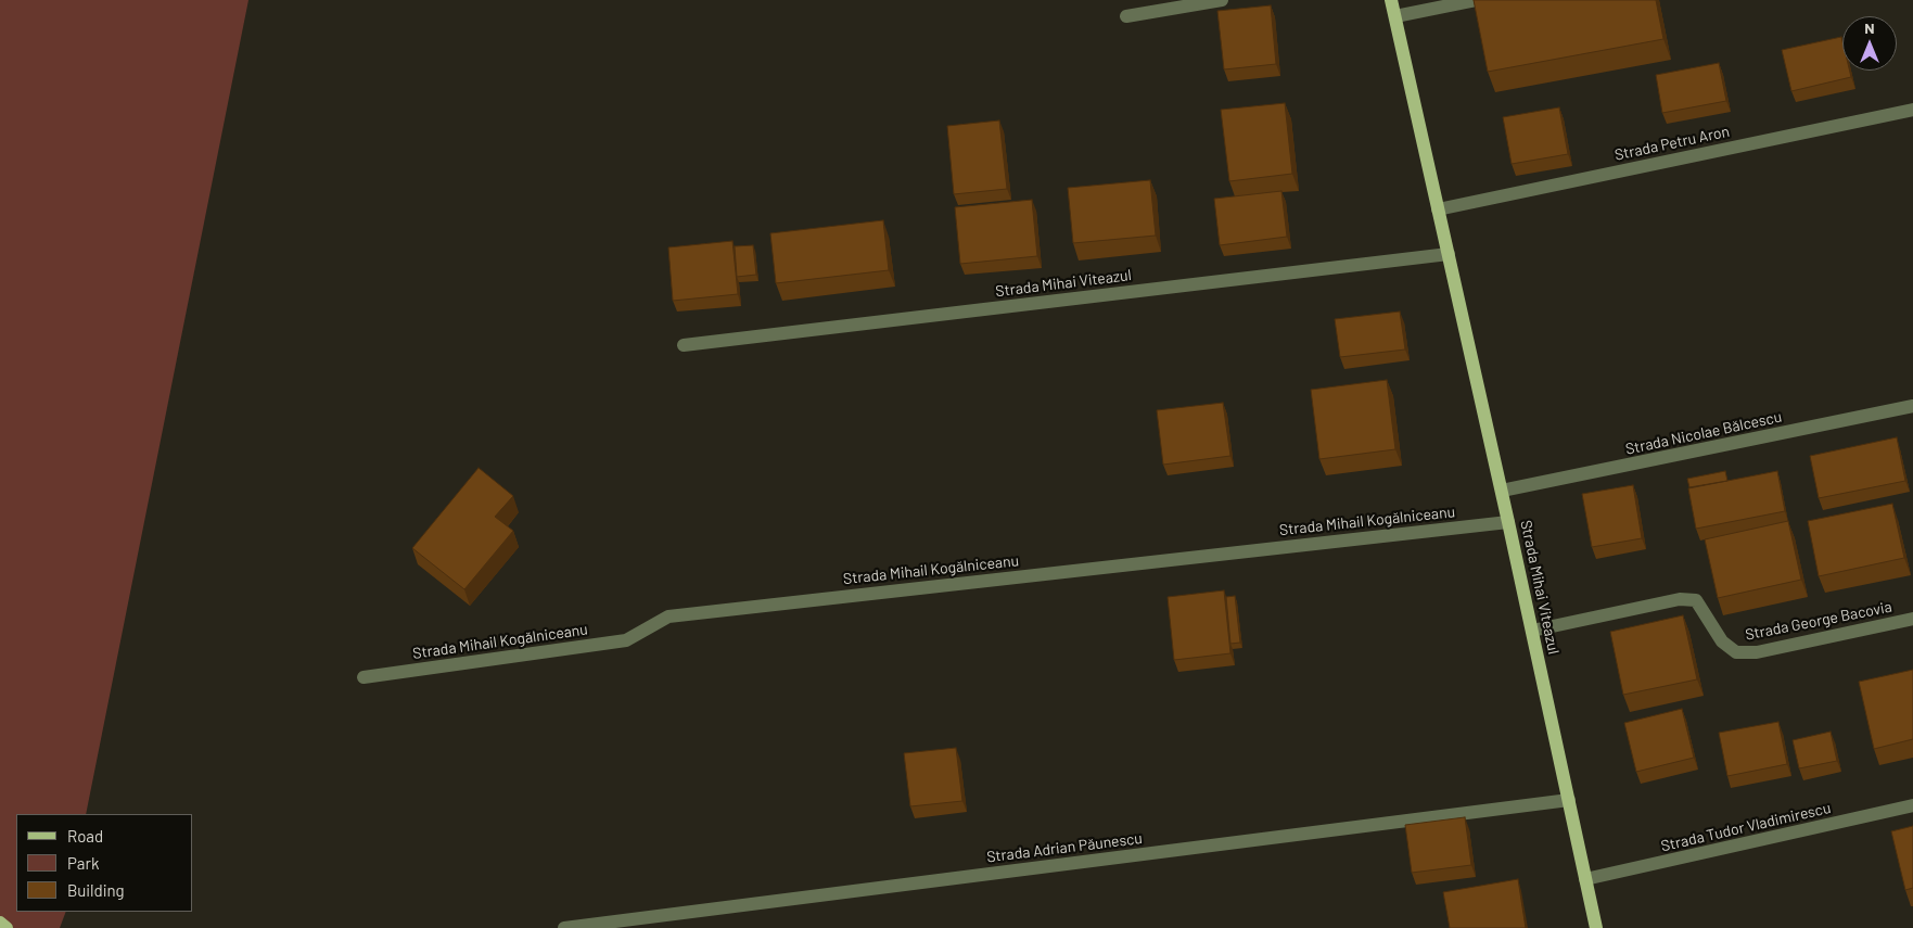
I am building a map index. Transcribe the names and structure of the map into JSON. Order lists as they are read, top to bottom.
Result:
{
  "streets": {
    "main road": ["Strada Mihai Viteazul"],
    "street": [
      "Strada Petru Aron",
      "Strada Nicolae Bălcescu",
      "Strada Mihail Kogălniceanu",
      "Strada George Bacovia",
      "Strada Tudor Vladimirescu",
      "Strada Adrian Păunescu"
    ]
  },
  "crossings": [
    ["Strada Petru Aron", "Strada Mihai Viteazul"],
    ["Strada Mihai Viteazul", "Strada Nicolae Bălcescu"],
    ["Strada Mihai Viteazul", "Strada Mihail Kogălniceanu"],
    ["Strada Mihai Viteazul", "Strada George Bacovia"],
    ["Strada Mihai Viteazul", "Strada Tudor Vladimirescu"],
    ["Strada Mihai Viteazul", "Strada Adrian Păunescu"]
  ],
  "legend": ["Road", "Park", "Building"],
  "north": "top"
}
